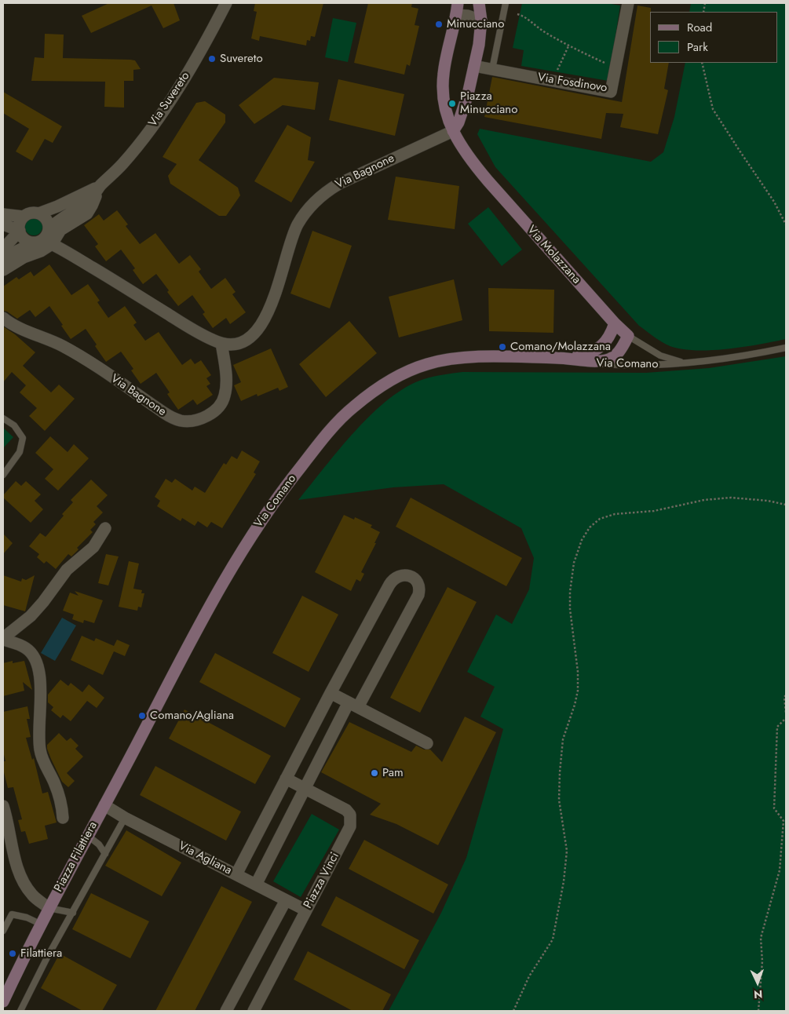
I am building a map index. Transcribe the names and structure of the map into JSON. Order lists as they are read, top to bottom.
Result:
{
  "streets": {
    "street": [
      "Via Fosdinovo",
      "Via Suvereto",
      "Via Bagnone",
      "Via Molazzana",
      "Via Comano",
      "Piazza Filattiera",
      "Via Agliana",
      "Piazza Vinci"
    ]
  },
  "crossings": [
    ["Via Bagnone", "Via Molazzana"],
    ["Via Molazzana", "Via Comano"],
    ["Via Comano", "Piazza Filattiera"],
    ["Via Comano", "Via Agliana"],
    ["Piazza Filattiera", "Via Agliana"],
    ["Via Agliana", "Piazza Vinci"]
  ],
  "places": [
    "Minucciano",
    "Suvereto",
    "Piazza Minucciano",
    "Comano/Molazzana",
    "Comano/Agliana",
    "Pam",
    "Filattiera"
  ],
  "legend": ["Road", "Park"],
  "north": "bottom"
}
